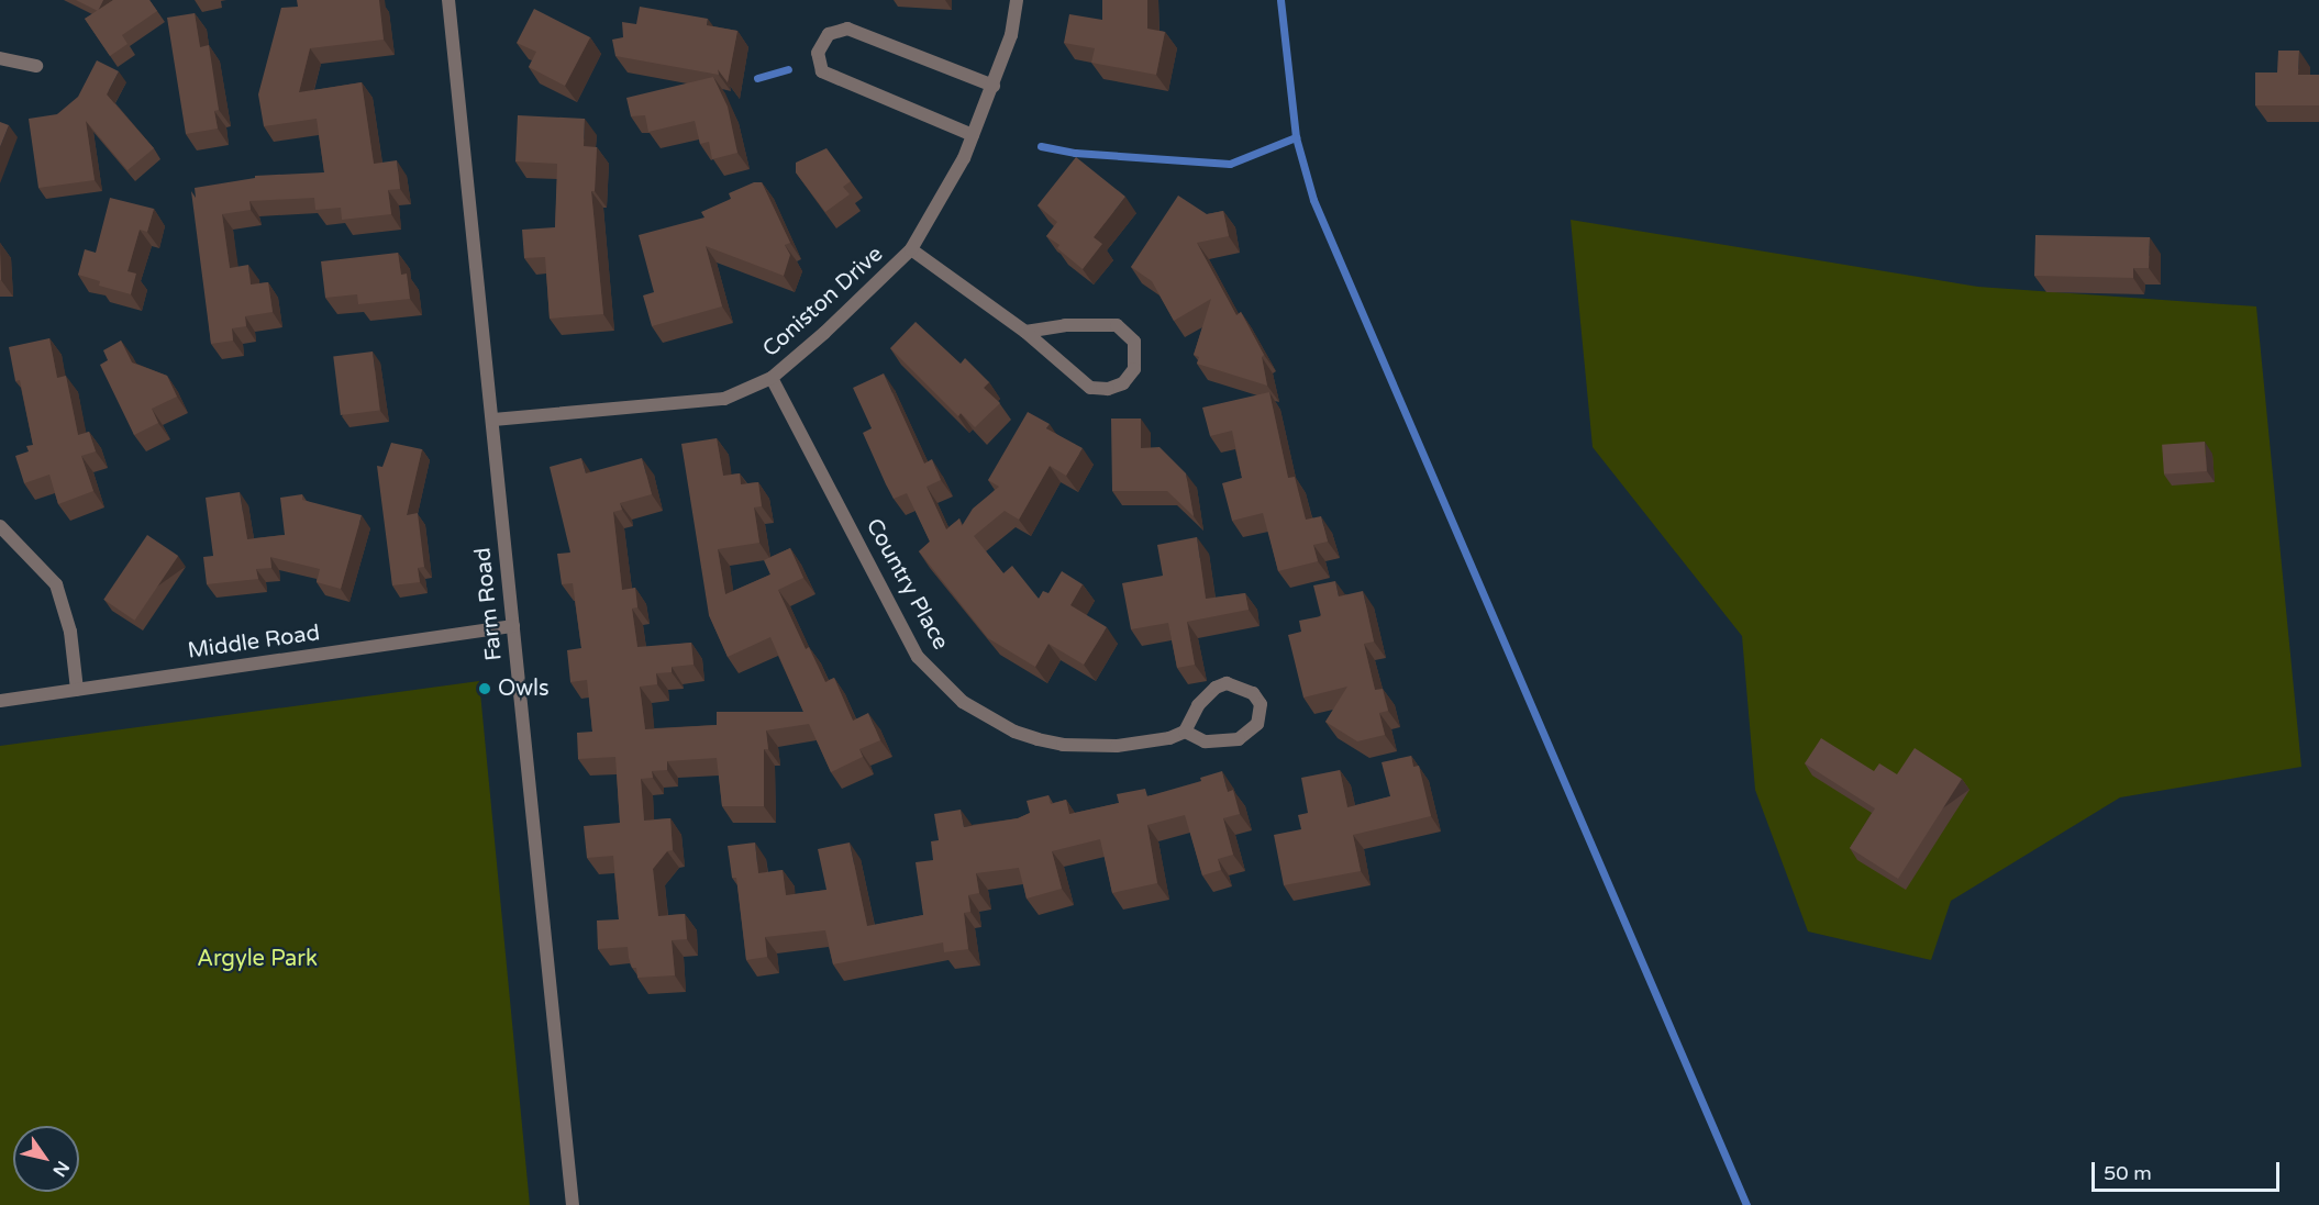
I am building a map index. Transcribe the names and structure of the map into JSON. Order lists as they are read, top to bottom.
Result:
{
  "streets": {
    "street": [
      "Coniston Drive",
      "Country Place",
      "Farm Road",
      "Middle Road"
    ]
  },
  "crossings": [
    ["Coniston Drive", "Country Place"],
    ["Coniston Drive", "Farm Road"],
    ["Farm Road", "Middle Road"]
  ],
  "parks": ["Argyle Park"],
  "places": ["Owls"],
  "scale_bar": "50 m",
  "north": "bottom right"
}
